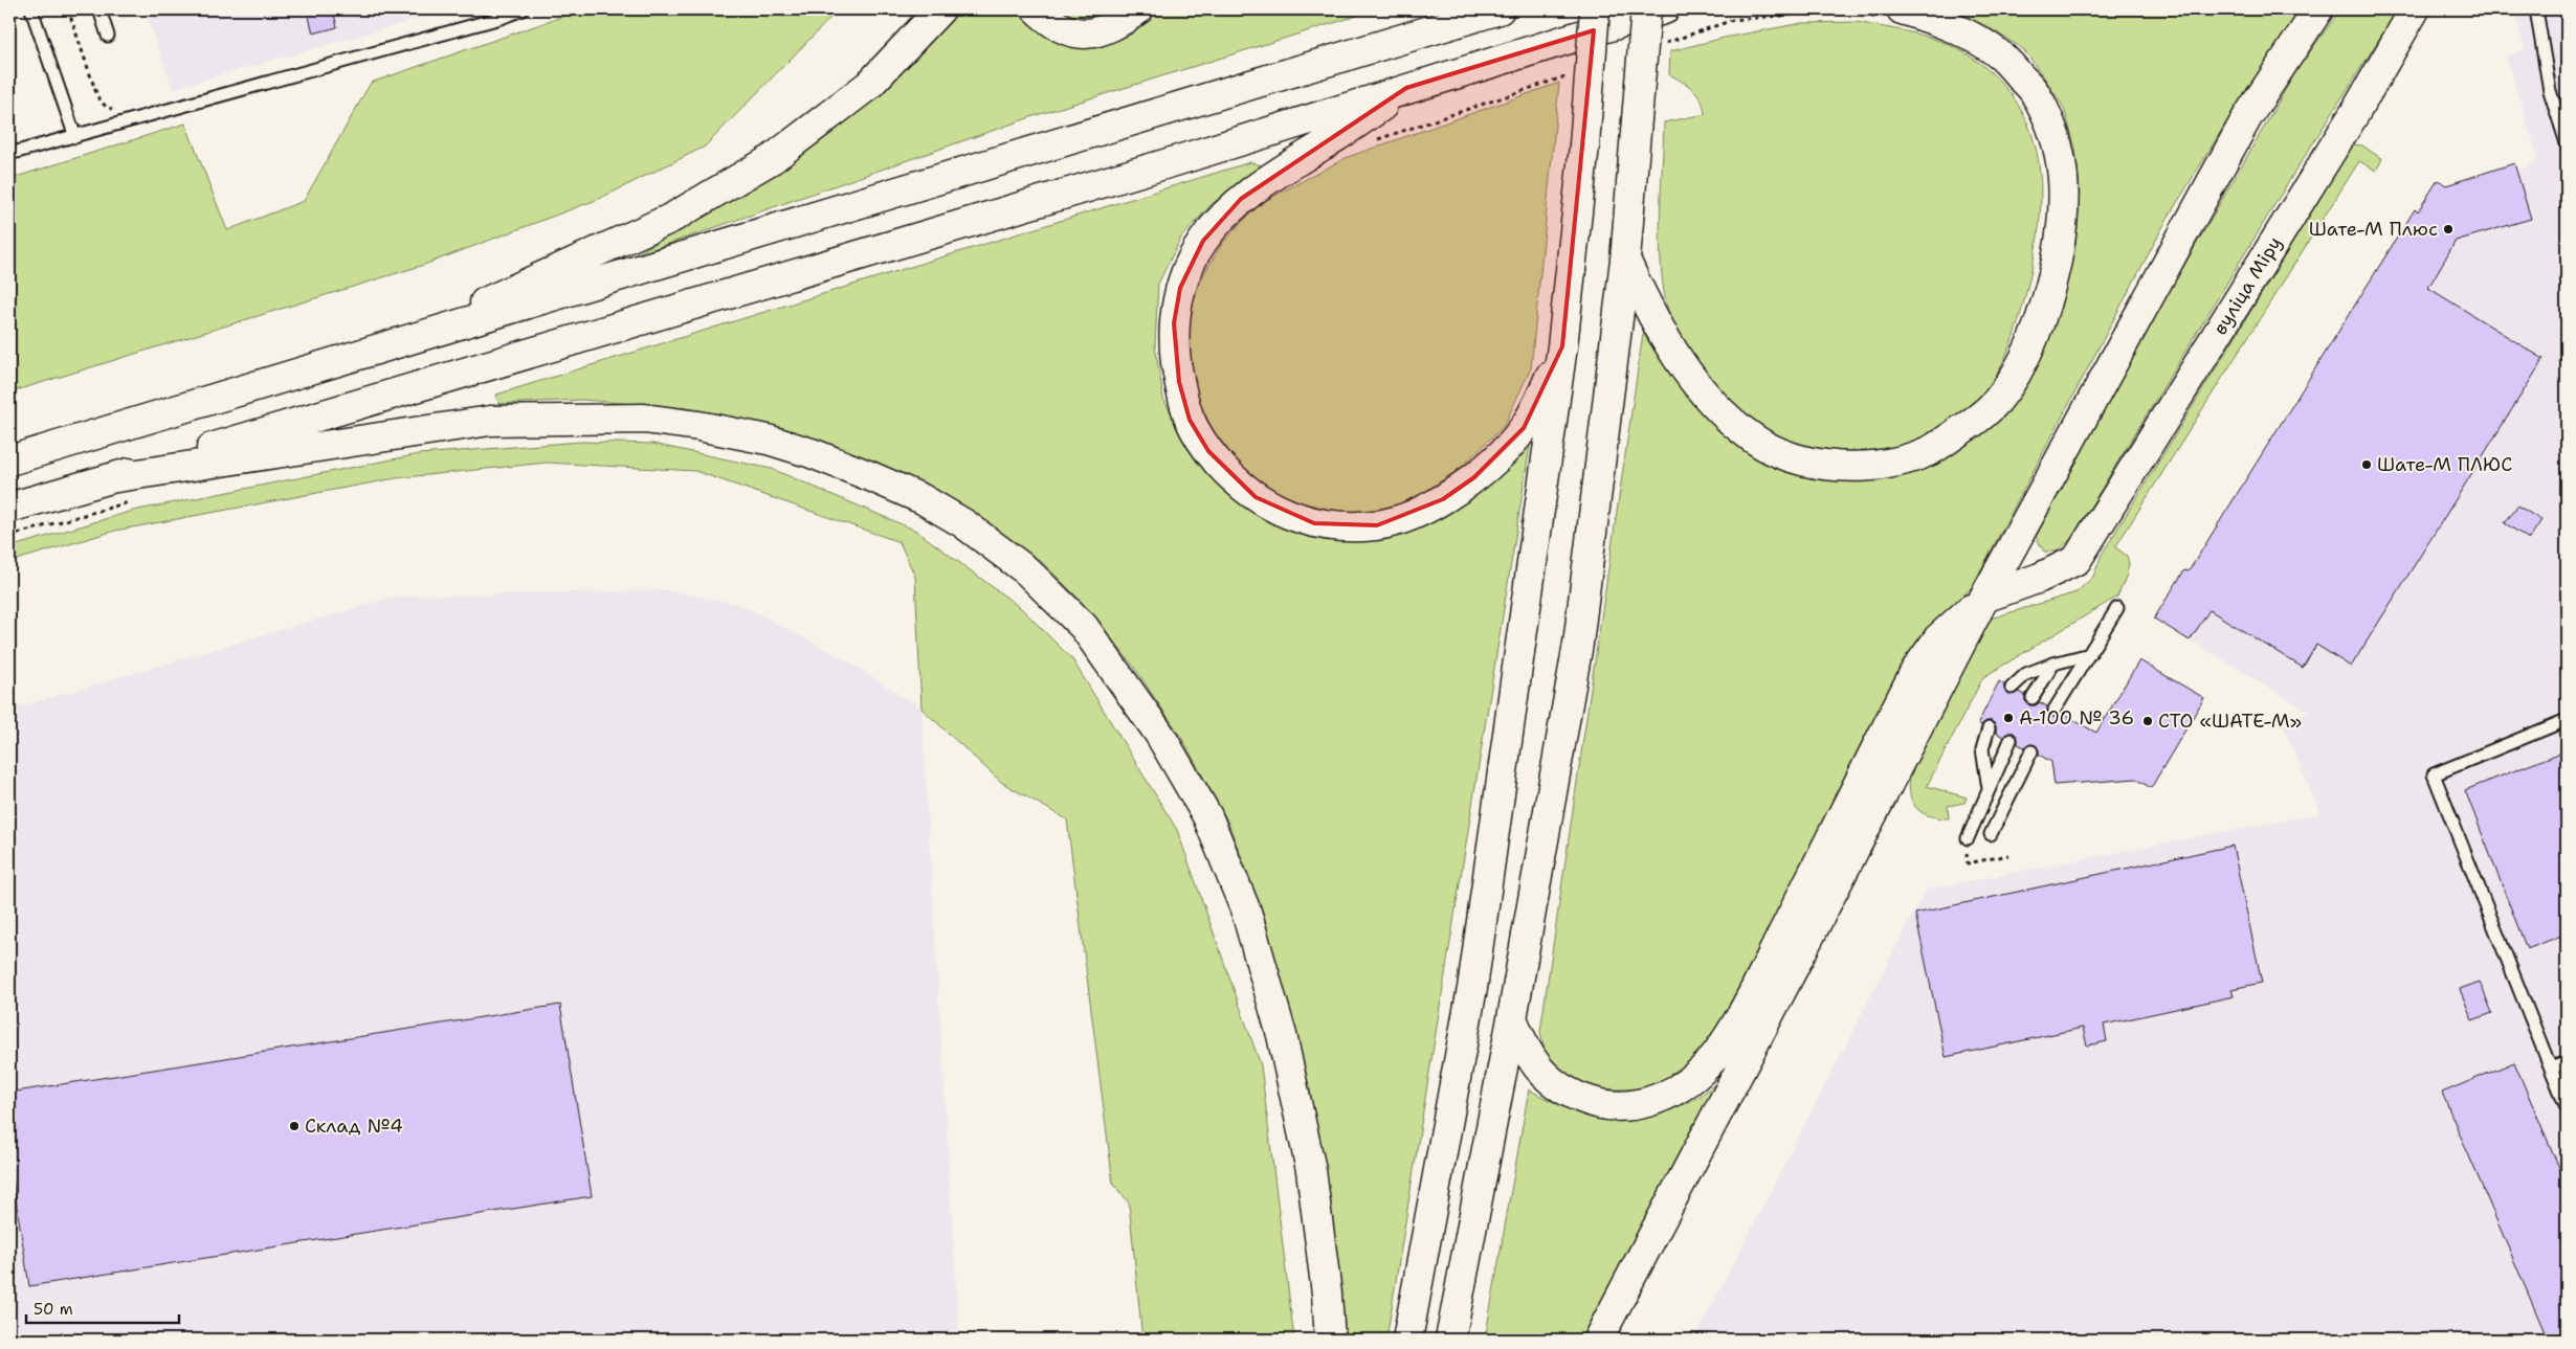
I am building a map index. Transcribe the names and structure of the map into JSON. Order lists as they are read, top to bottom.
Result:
{
  "streets": {
    "main road": ["вуліца Міру"]
  },
  "places": [
    "Шате-М Плюс",
    "Шате-М ПЛЮС",
    "А-100 № 36",
    "СТО «ШАТЕ-М»",
    "Склад №4"
  ],
  "scale_bar": "50 m"
}
